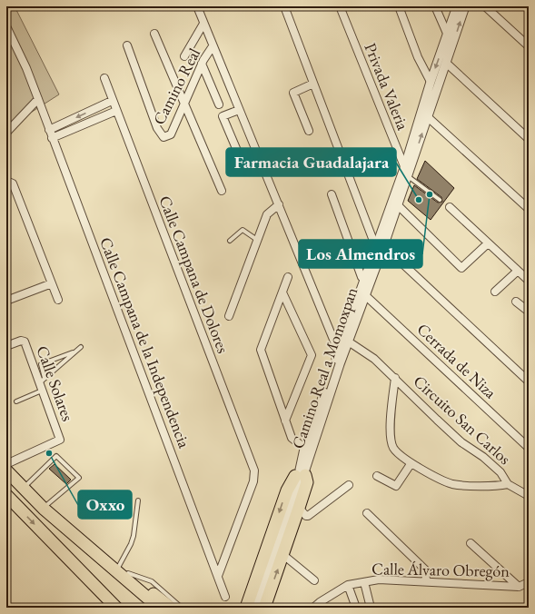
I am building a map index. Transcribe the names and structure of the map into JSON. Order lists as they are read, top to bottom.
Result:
{
  "streets": {
    "street": [
      "Camino Real",
      "Privada Valeria",
      "Calle Campana de Dolores",
      "Calle Campana de la Independencia",
      "Cerrada de Niza",
      "Camino Real a Momoxpan",
      "Calle Solares",
      "Circuito San Carlos",
      "Calle Álvaro Obregón"
    ]
  },
  "crossings": [
    ["Privada Valeria", "Camino Real a Momoxpan"],
    ["Calle Campana de Dolores", "Calle Campana de la Independencia"],
    ["Cerrada de Niza", "Camino Real a Momoxpan"],
    ["Camino Real a Momoxpan", "Circuito San Carlos"]
  ],
  "places": ["Los Almendros", "Farmacia Guadalajara", "Oxxo"]
}
